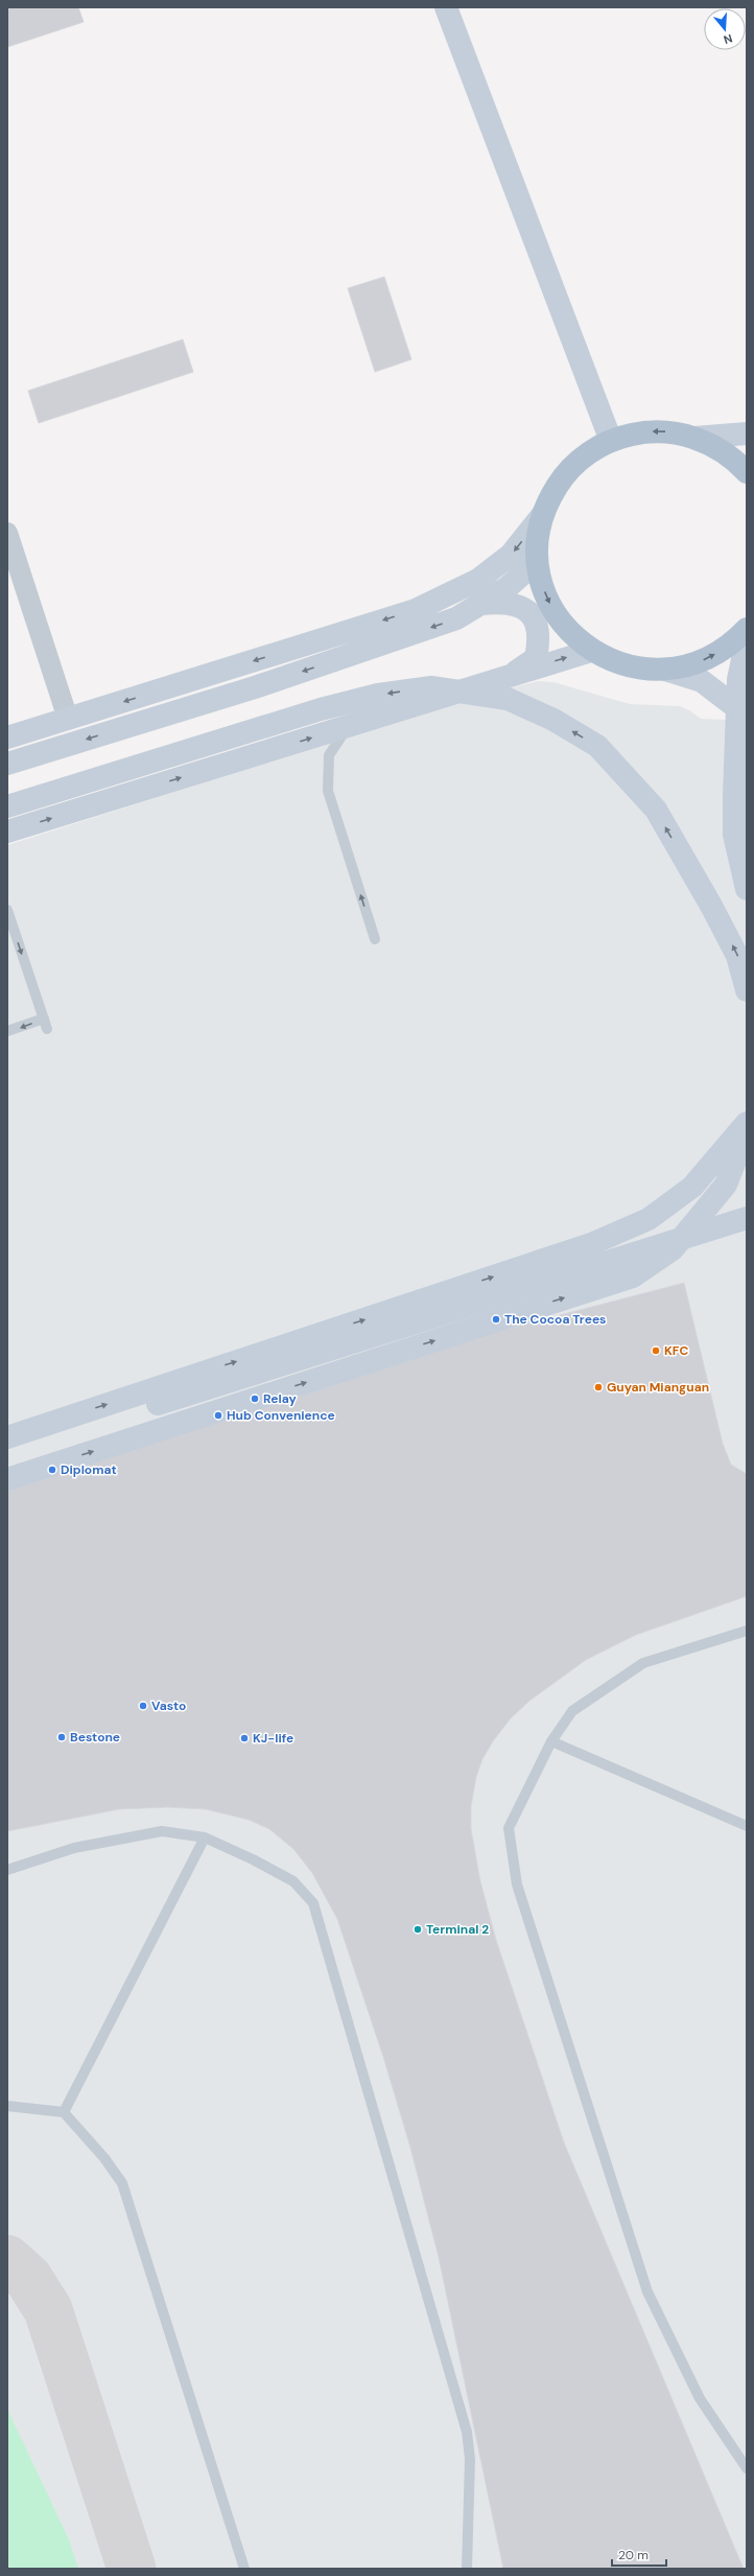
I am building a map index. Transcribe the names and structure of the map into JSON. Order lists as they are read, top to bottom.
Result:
{
  "places": [
    "The Cocoa Trees",
    "KFC",
    "Guyan Mianguan",
    "Relay",
    "Hub Convenience",
    "Diplomat",
    "Vasto",
    "Bestone",
    "KJ-life",
    "Terminal 2"
  ],
  "scale_bar": "20 m",
  "north": "bottom"
}
